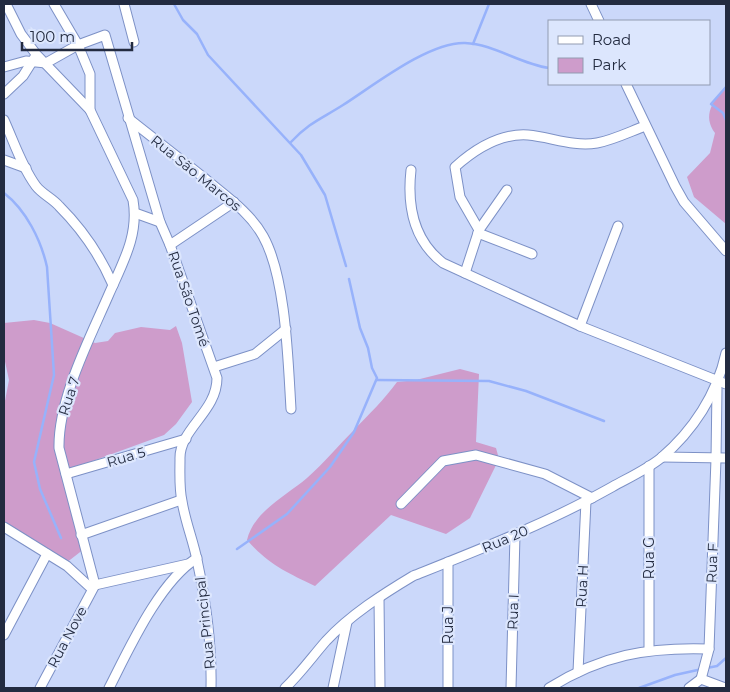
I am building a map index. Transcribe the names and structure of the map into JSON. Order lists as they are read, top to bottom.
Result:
{
  "streets": {
    "street": [
      "Rua São Marcos",
      "Rua São Tomé",
      "Rua 7",
      "Rua 5",
      "Rua 20",
      "Rua G",
      "Rua F",
      "Rua H",
      "Rua I",
      "Rua Principal",
      "Rua J",
      "Rua Nove"
    ]
  },
  "crossings": [
    ["Rua São Marcos", "Rua São Tomé"],
    ["Rua São Tomé", "Rua 5"],
    ["Rua São Tomé", "Rua Principal"],
    ["Rua 7", "Rua 5"],
    ["Rua 7", "Rua Nove"],
    ["Rua 20", "Rua G"],
    ["Rua 20", "Rua F"],
    ["Rua 20", "Rua H"],
    ["Rua 20", "Rua I"],
    ["Rua 20", "Rua J"]
  ],
  "legend": ["Road", "Park"],
  "scale_bar": "100 m"
}
